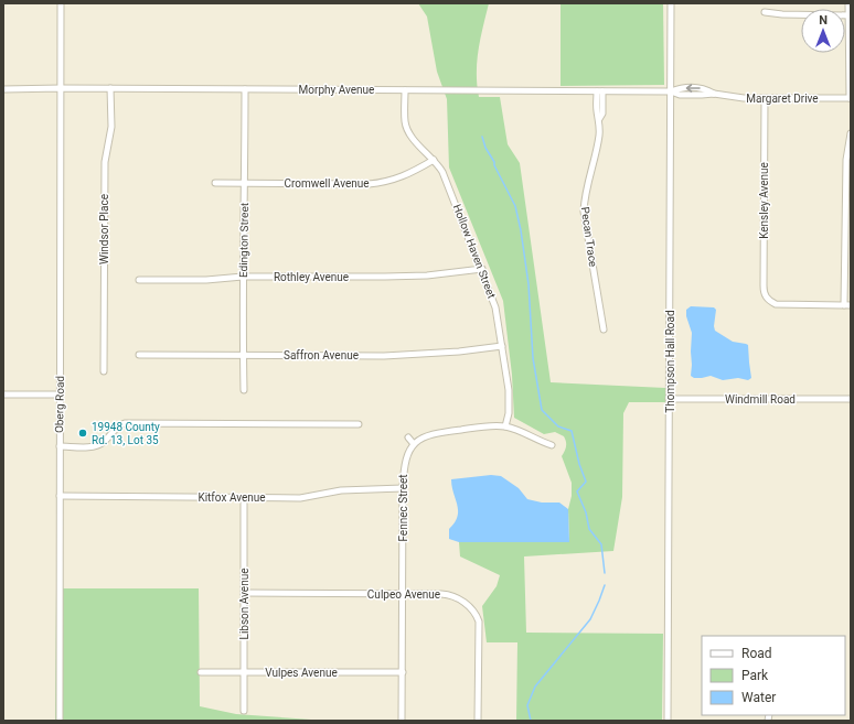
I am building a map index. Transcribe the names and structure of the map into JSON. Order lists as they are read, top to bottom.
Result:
{
  "streets": {
    "street": [
      "Morphy Avenue",
      "Margaret Drive",
      "Cromwell Avenue",
      "Kensley Avenue",
      "Windsor Place",
      "Pecan Trace",
      "Edington Street",
      "Hollow Haven Street",
      "Rothley Avenue",
      "Saffron Avenue",
      "Thompson Hall Road",
      "Windmill Road",
      "Oberg Road",
      "Kitfox Avenue",
      "Fennec Street",
      "Culpeo Avenue",
      "Libson Avenue",
      "Vulpes Avenue"
    ]
  },
  "crossings": [
    ["Morphy Avenue", "Margaret Drive"],
    ["Morphy Avenue", "Windsor Place"],
    ["Morphy Avenue", "Pecan Trace"],
    ["Morphy Avenue", "Edington Street"],
    ["Morphy Avenue", "Hollow Haven Street"],
    ["Morphy Avenue", "Thompson Hall Road"],
    ["Morphy Avenue", "Oberg Road"],
    ["Margaret Drive", "Kensley Avenue"],
    ["Margaret Drive", "Thompson Hall Road"],
    ["Cromwell Avenue", "Edington Street"],
    ["Cromwell Avenue", "Hollow Haven Street"],
    ["Edington Street", "Rothley Avenue"],
    ["Edington Street", "Saffron Avenue"],
    ["Hollow Haven Street", "Rothley Avenue"],
    ["Hollow Haven Street", "Saffron Avenue"],
    ["Thompson Hall Road", "Windmill Road"],
    ["Oberg Road", "Kitfox Avenue"],
    ["Kitfox Avenue", "Fennec Street"],
    ["Kitfox Avenue", "Libson Avenue"],
    ["Fennec Street", "Culpeo Avenue"],
    ["Fennec Street", "Vulpes Avenue"],
    ["Culpeo Avenue", "Libson Avenue"],
    ["Libson Avenue", "Vulpes Avenue"]
  ],
  "places": ["19948 County Rd. 13, Lot 35"],
  "legend": ["Road", "Park", "Water"],
  "north": "top"
}
